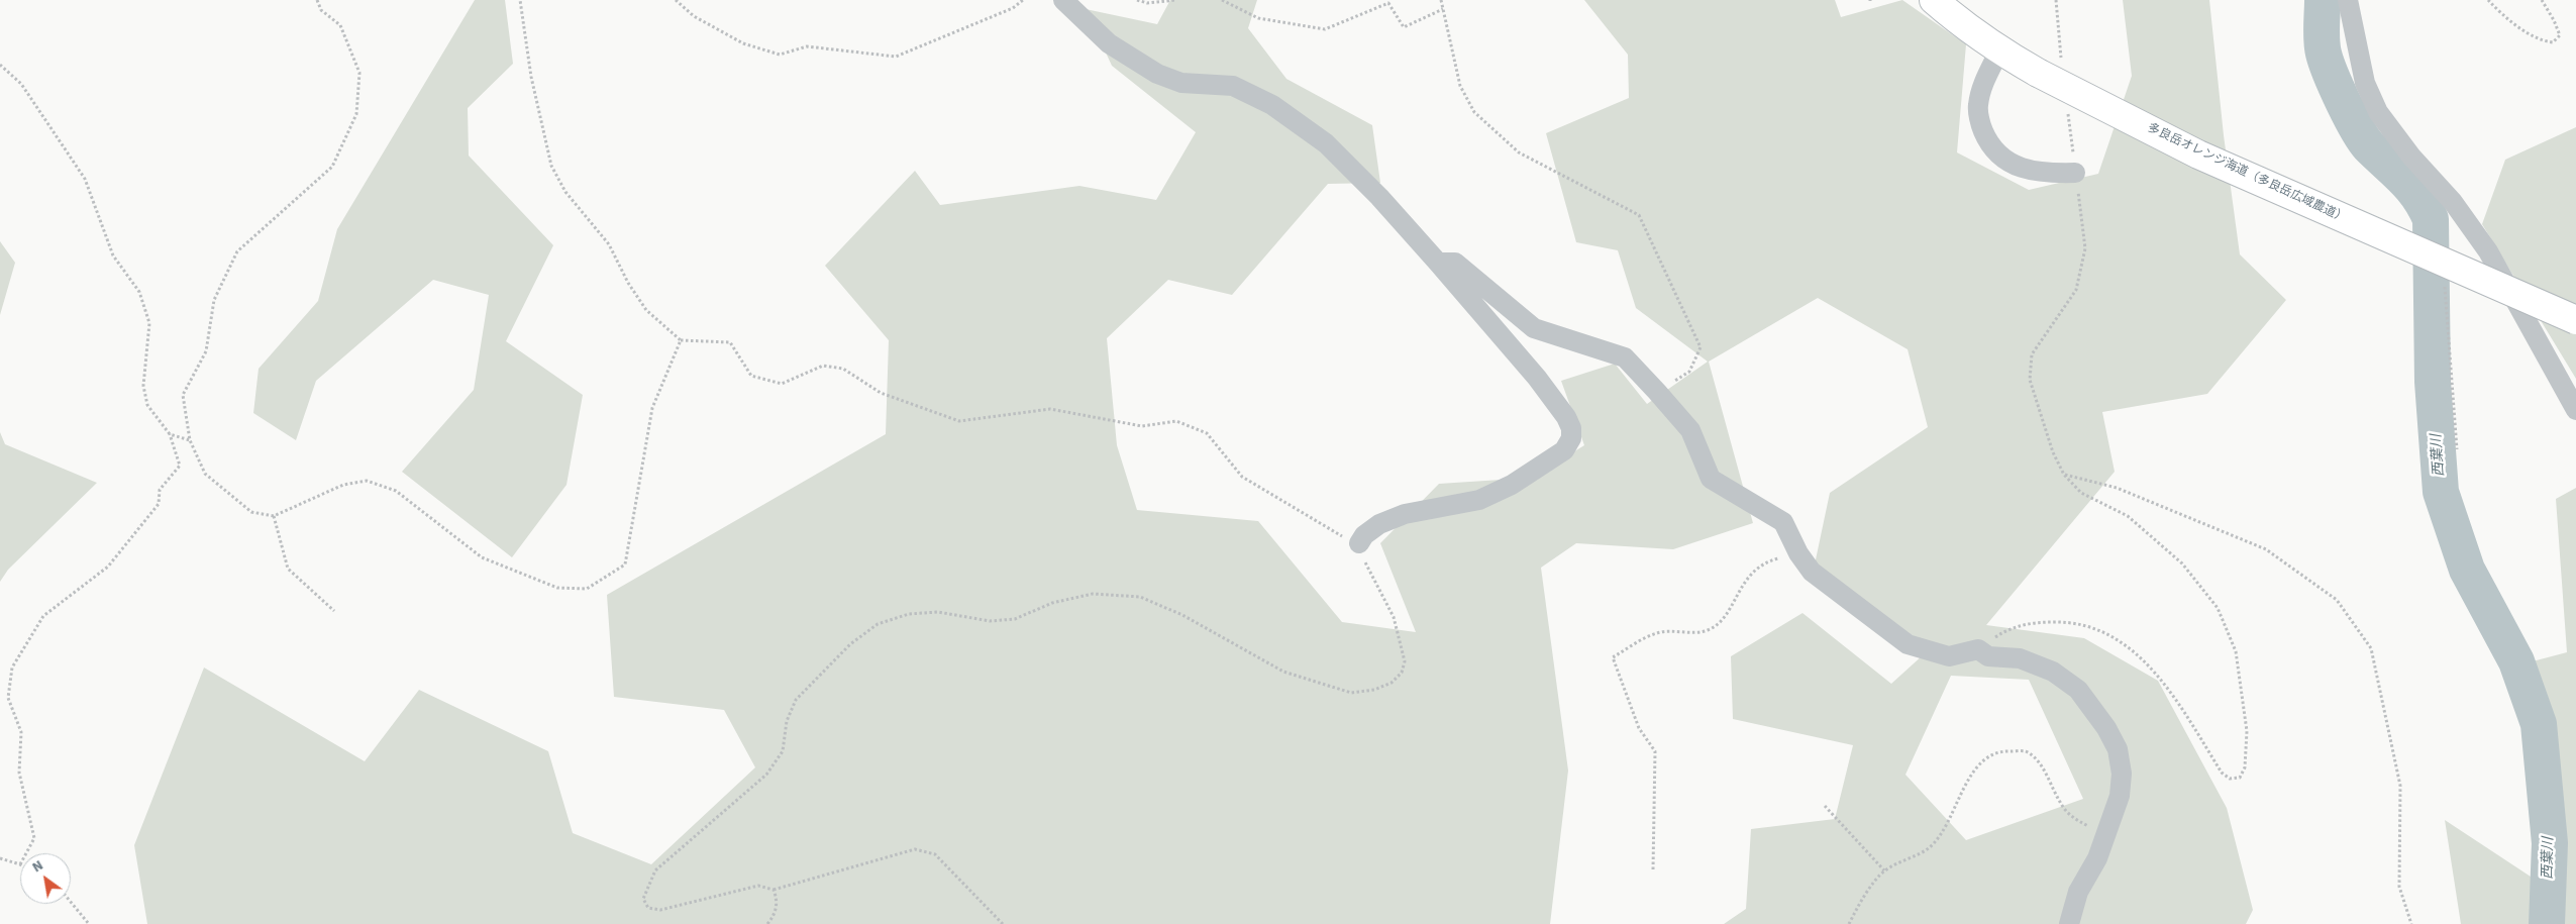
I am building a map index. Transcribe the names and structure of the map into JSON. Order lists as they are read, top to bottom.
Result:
{
  "streets": {
    "street": ["多良岳オレンジ海道（多良岳広域農道）"]
  },
  "water": ["西葉川"],
  "north": "top left"
}
